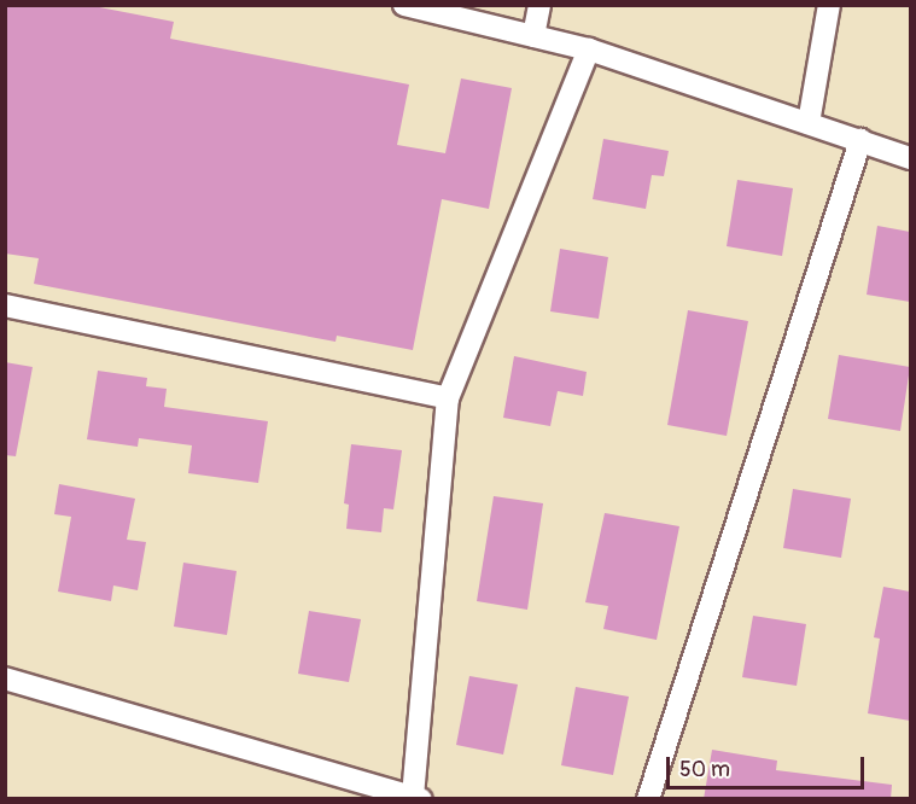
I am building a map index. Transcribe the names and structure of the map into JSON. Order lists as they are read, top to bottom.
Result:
{
  "scale_bar": "50 m"
}
